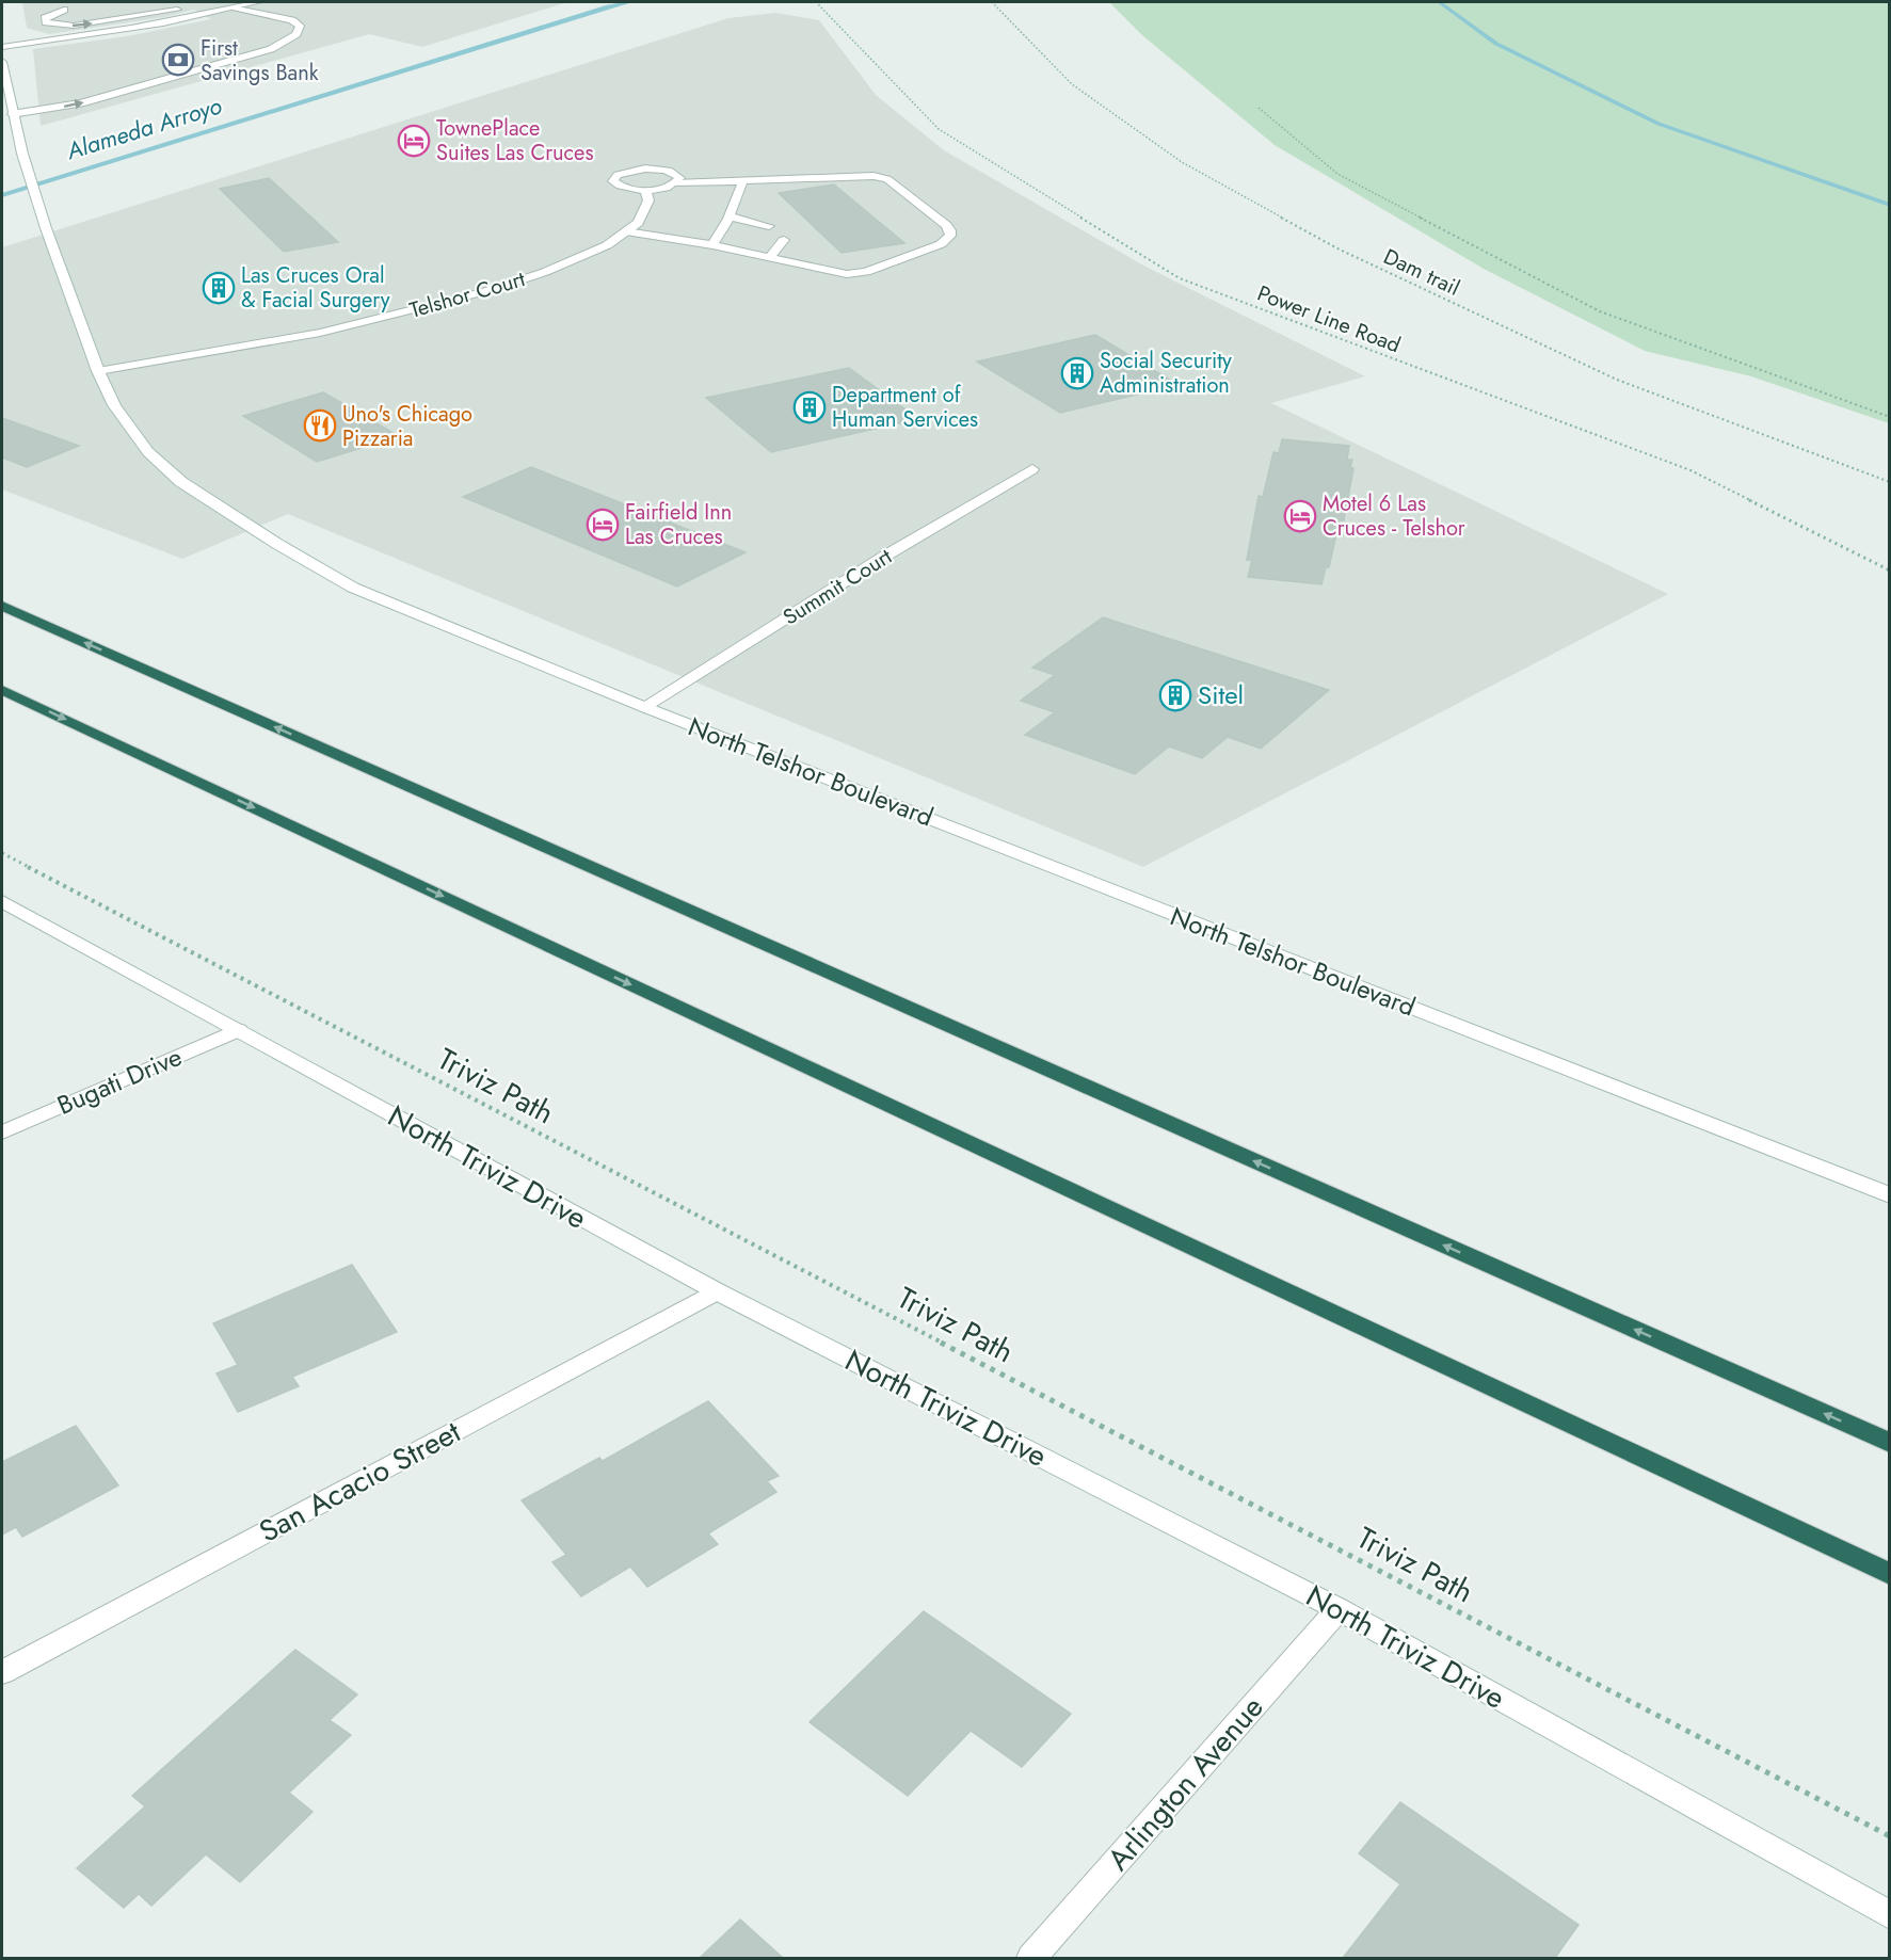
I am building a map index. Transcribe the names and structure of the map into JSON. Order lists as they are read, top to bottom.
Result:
{
  "streets": {
    "street": [
      "Telshor Court",
      "Summit Court",
      "North Telshor Boulevard",
      "Bugati Drive",
      "North Triviz Drive",
      "San Acacio Street",
      "Arlington Avenue"
    ],
    "path": ["Dam trail", "Power Line Road", "Triviz Path"]
  },
  "crossings": [
    ["Telshor Court", "North Telshor Boulevard"],
    ["Summit Court", "North Telshor Boulevard"],
    ["Bugati Drive", "North Triviz Drive"],
    ["North Triviz Drive", "San Acacio Street"],
    ["North Triviz Drive", "Arlington Avenue"]
  ],
  "water": ["Alameda Arroyo"],
  "places": {
    "bank": ["First Savings Bank"],
    "hotel": ["TownePlace Suites Las Cruces", "Motel 6 Las Cruces - Telshor", "Fairfield Inn Las Cruces"],
    "building": [
      "Las Cruces Oral & Facial Surgery",
      "Social Security Administration",
      "Department of Human Services",
      "Sitel"
    ],
    "restaurant": ["Uno's Chicago Pizzaria"]
  }
}
